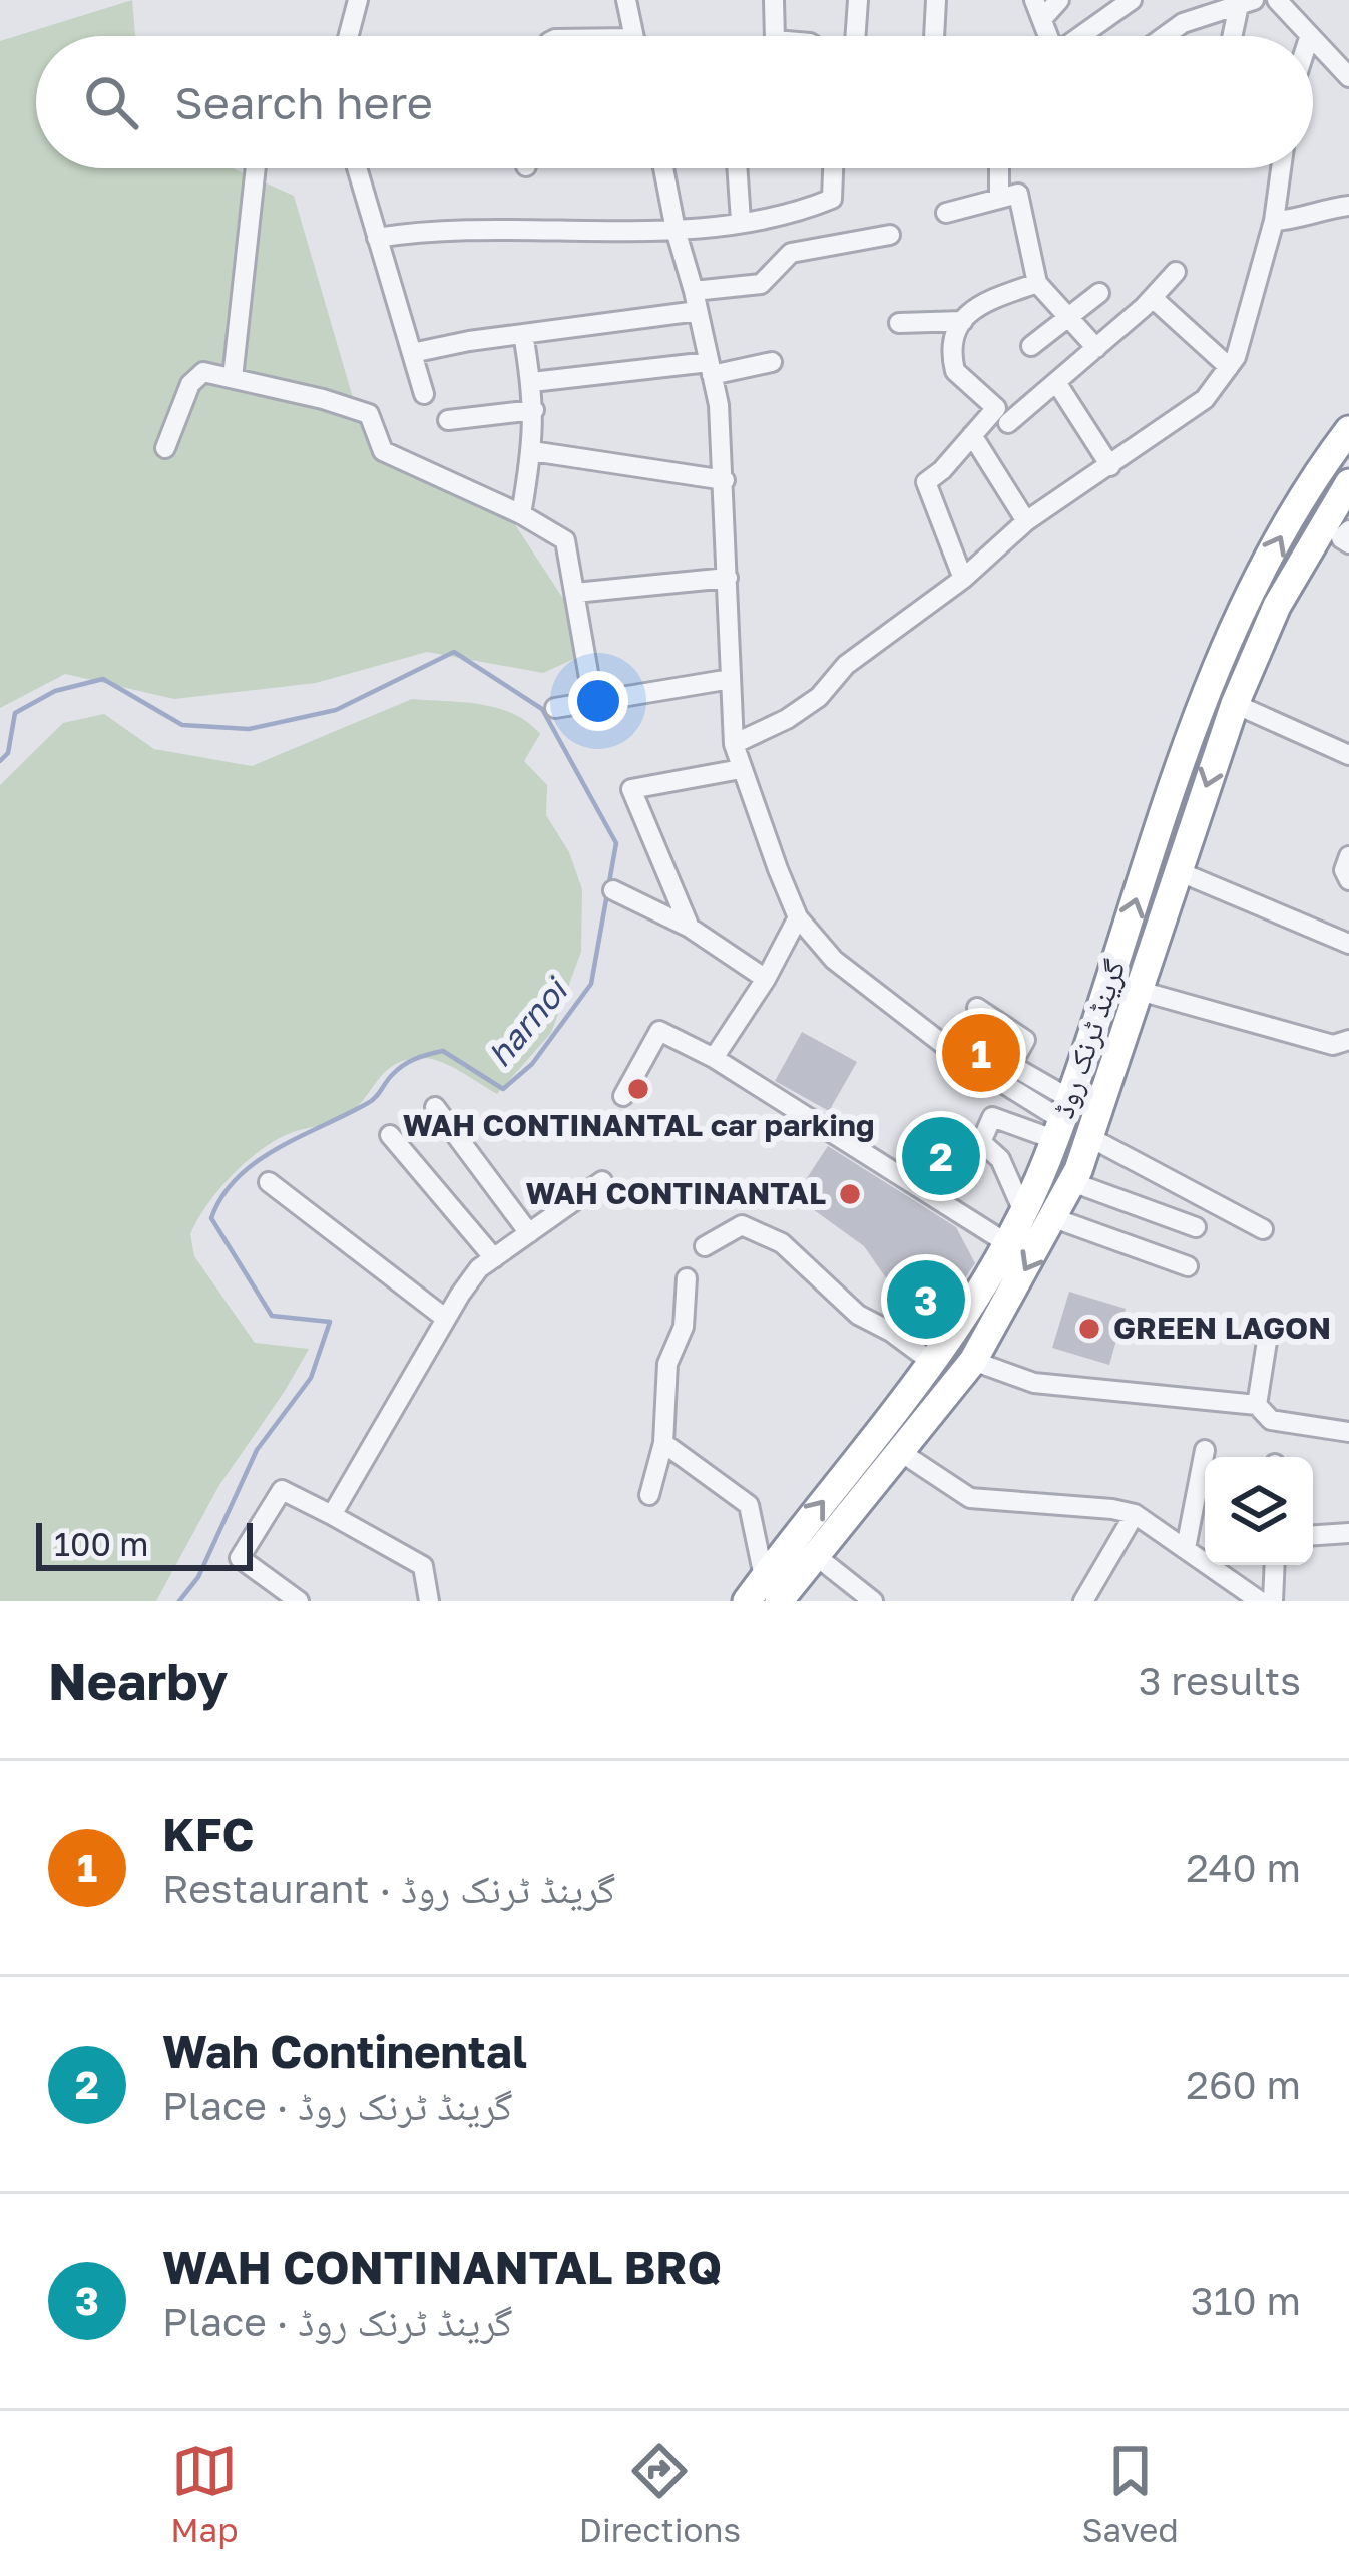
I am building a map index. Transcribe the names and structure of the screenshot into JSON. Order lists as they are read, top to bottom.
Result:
{
  "streets": {
    "highway": ["گرینڈ ٹرنک روڈ"]
  },
  "water": ["harnoi"],
  "places": ["WAH CONTINANTAL car parking", "WAH CONTINANTAL", "GREEN LAGON"],
  "scale_bar": "100 m",
  "page": {
    "search": "Search here",
    "pins": ["1", "2", "3"],
    "scale": "100 m",
    "heading": ["Nearby", "3 results"],
    "list": [
      {
        "mark": "1",
        "name": "KFC",
        "note": "Restaurant · گرینڈ ٹرنک روڈ",
        "value": "240 m"
      },
      {
        "mark": "2",
        "name": "Wah Continental",
        "note": "Place · گرینڈ ٹرنک روڈ",
        "value": "260 m"
      },
      {
        "mark": "3",
        "name": "WAH CONTINANTAL BRQ",
        "note": "Place · گرینڈ ٹرنک روڈ",
        "value": "310 m"
      }
    ],
    "nav": ["Map", "Directions", "Saved"]
  }
}
